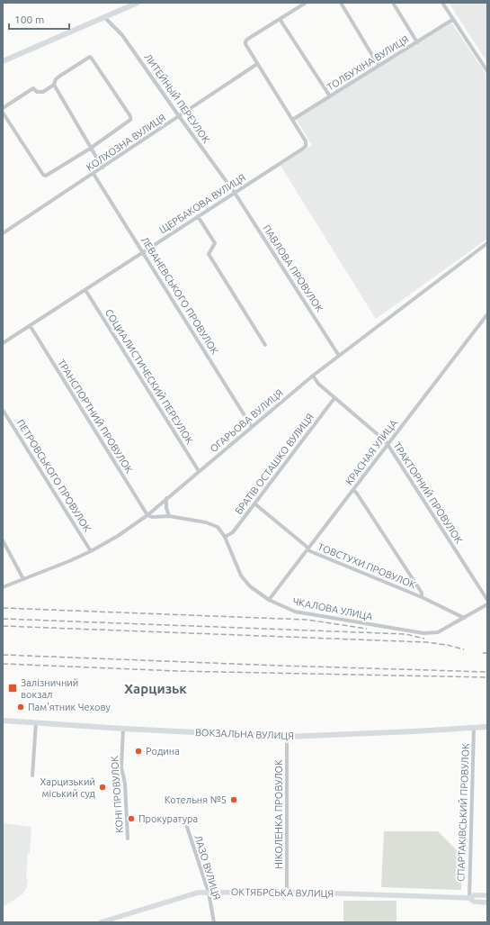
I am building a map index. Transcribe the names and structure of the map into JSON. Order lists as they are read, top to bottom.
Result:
{
  "streets": {
    "main road": ["ВОКЗАЛЬНА ВУЛИЦЯ", "ОКТЯБРСЬКА ВУЛИЦЯ"],
    "street": [
      "ТОЛБУХІНА ВУЛИЦЯ",
      "ЛИТЕЙНЫЙ ПЕРЕУЛОК",
      "КОЛХОЗНА ВУЛИЦЯ",
      "ЩЕРБАКОВА ВУЛИЦЯ",
      "ПАВЛОВА ПРОВУЛОК",
      "ЛЕВАНЕВСЬКОГО ПРОВУЛОК",
      "СОЦИАЛИСТИЧЕСКИЙ ПЕРЕУЛОК",
      "ТРАНСПОРТНИЙ ПРОВУЛОК",
      "ОГАРЬОВА ВУЛИЦЯ",
      "КРАСНАЯ УЛИЦА",
      "БРАТІВ ОСТАШКО ВУЛИЦЯ",
      "ПЕТРОВСЬКОГО ПРОВУЛОК",
      "ТРАКТОРНИЙ ПРОВУЛОК",
      "ТОВСТУХИ ПРОВУЛОК",
      "ЧКАЛОВА УЛИЦА",
      "КОНІ ПРОВУЛОК",
      "СПАРТАКІВСЬКИЙ ПРОВУЛОК",
      "НІКОЛЕНКА ПРОВУЛОК",
      "ЛАЗО ВУЛИЦЯ"
    ]
  },
  "crossings": [
    ["ТОЛБУХІНА ВУЛИЦЯ", "ЩЕРБАКОВА ВУЛИЦЯ"],
    ["ЛИТЕЙНЫЙ ПЕРЕУЛОК", "КОЛХОЗНА ВУЛИЦЯ"],
    ["ЛИТЕЙНЫЙ ПЕРЕУЛОК", "ЩЕРБАКОВА ВУЛИЦЯ"],
    ["ЛИТЕЙНЫЙ ПЕРЕУЛОК", "ПАВЛОВА ПРОВУЛОК"],
    ["КОЛХОЗНА ВУЛИЦЯ", "ЩЕРБАКОВА ВУЛИЦЯ"],
    ["КОЛХОЗНА ВУЛИЦЯ", "ЛЕВАНЕВСЬКОГО ПРОВУЛОК"],
    ["ЩЕРБАКОВА ВУЛИЦЯ", "ПАВЛОВА ПРОВУЛОК"],
    ["ЩЕРБАКОВА ВУЛИЦЯ", "ЛЕВАНЕВСЬКОГО ПРОВУЛОК"],
    ["ЩЕРБАКОВА ВУЛИЦЯ", "СОЦИАЛИСТИЧЕСКИЙ ПЕРЕУЛОК"],
    ["ЩЕРБАКОВА ВУЛИЦЯ", "ТРАНСПОРТНИЙ ПРОВУЛОК"],
    ["ПАВЛОВА ПРОВУЛОК", "ОГАРЬОВА ВУЛИЦЯ"],
    ["ЛЕВАНЕВСЬКОГО ПРОВУЛОК", "ОГАРЬОВА ВУЛИЦЯ"],
    ["СОЦИАЛИСТИЧЕСКИЙ ПЕРЕУЛОК", "ОГАРЬОВА ВУЛИЦЯ"],
    ["ТРАНСПОРТНИЙ ПРОВУЛОК", "ОГАРЬОВА ВУЛИЦЯ"],
    ["ТРАНСПОРТНИЙ ПРОВУЛОК", "ЧКАЛОВА УЛИЦА"],
    ["ОГАРЬОВА ВУЛИЦЯ", "ПЕТРОВСЬКОГО ПРОВУЛОК"],
    ["ОГАРЬОВА ВУЛИЦЯ", "ТРАКТОРНИЙ ПРОВУЛОК"],
    ["ОГАРЬОВА ВУЛИЦЯ", "ЧКАЛОВА УЛИЦА"],
    ["КРАСНАЯ УЛИЦА", "ТРАКТОРНИЙ ПРОВУЛОК"],
    ["КРАСНАЯ УЛИЦА", "ТОВСТУХИ ПРОВУЛОК"],
    ["КРАСНАЯ УЛИЦА", "ЧКАЛОВА УЛИЦА"],
    ["БРАТІВ ОСТАШКО ВУЛИЦЯ", "ТРАКТОРНИЙ ПРОВУЛОК"],
    ["БРАТІВ ОСТАШКО ВУЛИЦЯ", "ТОВСТУХИ ПРОВУЛОК"],
    ["БРАТІВ ОСТАШКО ВУЛИЦЯ", "ЧКАЛОВА УЛИЦА"],
    ["ТОВСТУХИ ПРОВУЛОК", "ЧКАЛОВА УЛИЦА"],
    ["ВОКЗАЛЬНА ВУЛИЦЯ", "КОНІ ПРОВУЛОК"],
    ["ВОКЗАЛЬНА ВУЛИЦЯ", "СПАРТАКІВСЬКИЙ ПРОВУЛОК"],
    ["ВОКЗАЛЬНА ВУЛИЦЯ", "НІКОЛЕНКА ПРОВУЛОК"],
    ["СПАРТАКІВСЬКИЙ ПРОВУЛОК", "ОКТЯБРСЬКА ВУЛИЦЯ"],
    ["НІКОЛЕНКА ПРОВУЛОК", "ОКТЯБРСЬКА ВУЛИЦЯ"],
    ["ЛАЗО ВУЛИЦЯ", "ОКТЯБРСЬКА ВУЛИЦЯ"]
  ],
  "districts": ["Харцизьк"],
  "places": {
    "transit": ["Залізничний вокзал"],
    "other": [
      "Пам'ятник Чехову",
      "Родина",
      "Харцизький міський суд",
      "Котельня №5",
      "Прокуратура"
    ]
  },
  "scale_bar": "100 m"
}
